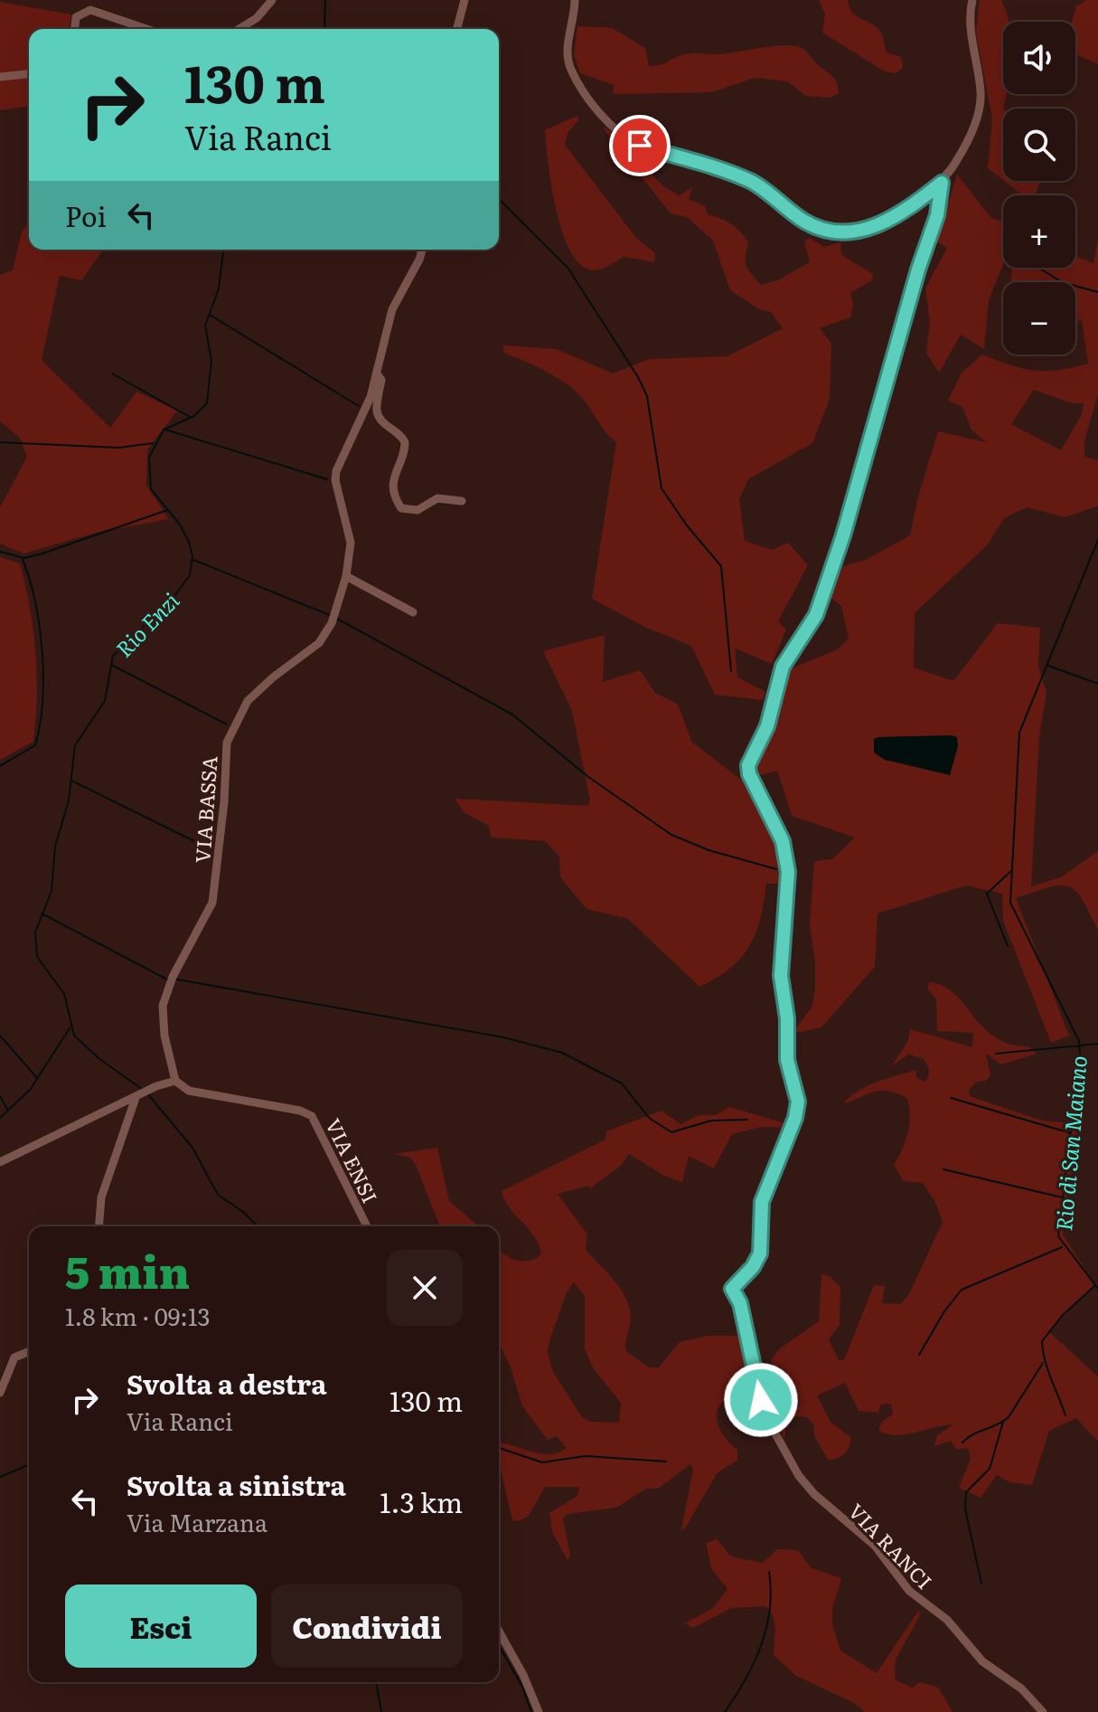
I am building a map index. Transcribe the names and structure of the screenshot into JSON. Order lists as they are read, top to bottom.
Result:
{
  "streets": {
    "street": ["VIA BASSA", "VIA ENSI", "VIA RANCI"]
  },
  "crossings": [
    ["VIA BASSA", "VIA ENSI"]
  ],
  "water": ["Rio Enzi", "Rio di San Maiano"],
  "page": {
    "map_buttons": ["+", "−"],
    "turn": ["130 m", "Via Ranci"],
    "then": "Poi",
    "heading": ["5 min", "1.8 km · 09:13"],
    "list": [
      {
        "name": "Svolta a destra",
        "note": "Via Ranci",
        "value": "130 m"
      },
      {
        "name": "Svolta a sinistra",
        "note": "Via Marzana",
        "value": "1.3 km"
      }
    ],
    "buttons": ["Esci", "Condividi"]
  }
}
